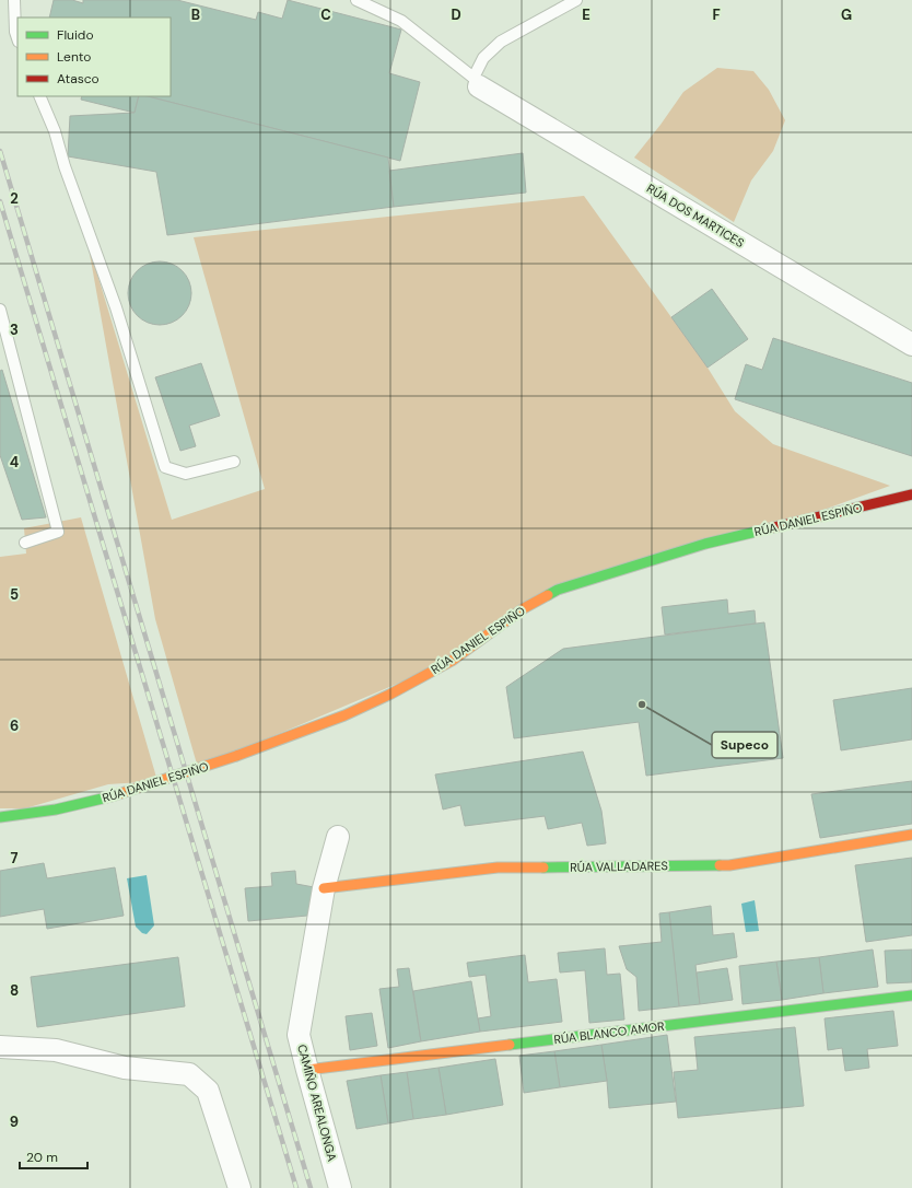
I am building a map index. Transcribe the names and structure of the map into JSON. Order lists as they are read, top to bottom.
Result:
{
  "streets": {
    "street": [
      "RÚA DOS MARTICES",
      "RÚA DANIEL ESPIÑO",
      "RÚA VALLADARES",
      "RÚA BLANCO AMOR",
      "CAMIÑO AREALONGA"
    ]
  },
  "crossings": [
    ["RÚA VALLADARES", "CAMIÑO AREALONGA"],
    ["RÚA BLANCO AMOR", "CAMIÑO AREALONGA"]
  ],
  "places": ["Supeco"],
  "legend": ["Fluido", "Lento", "Atasco"],
  "scale_bar": "20 m",
  "grid": {
    "columns": [
      "B",
      "C",
      "D",
      "E",
      "F",
      "G"
    ],
    "rows": [
      "2",
      "3",
      "4",
      "5",
      "6",
      "7",
      "8",
      "9"
    ]
  }
}
